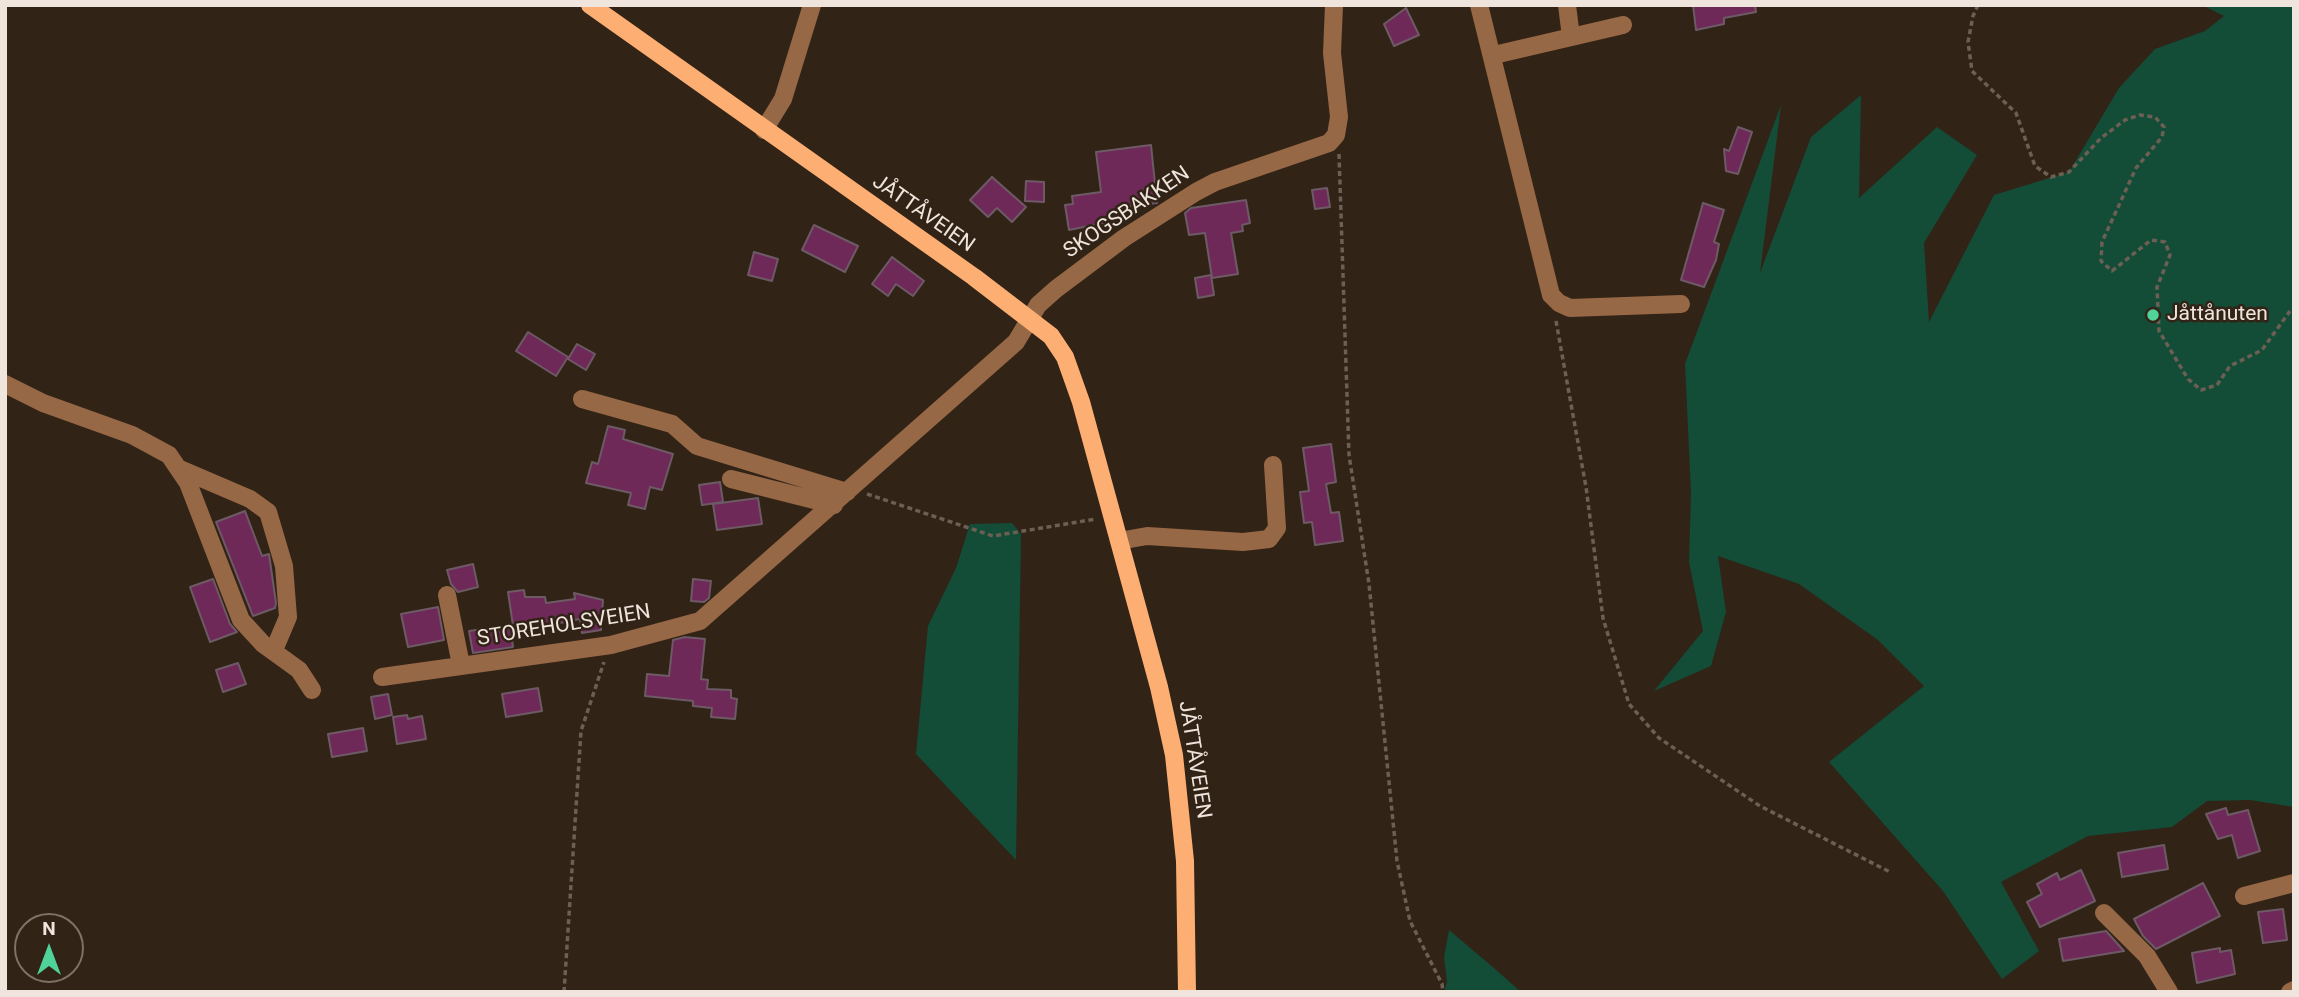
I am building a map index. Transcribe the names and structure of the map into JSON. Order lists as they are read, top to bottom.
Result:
{
  "streets": {
    "main road": ["JÅTTÅVEIEN"],
    "street": ["SKOGSBAKKEN", "STOREHOLSVEIEN"]
  },
  "crossings": [
    ["SKOGSBAKKEN", "JÅTTÅVEIEN"],
    ["SKOGSBAKKEN", "STOREHOLSVEIEN"],
    ["JÅTTÅVEIEN", "STOREHOLSVEIEN"]
  ],
  "places": ["Jåttånuten"],
  "north": "top"
}
